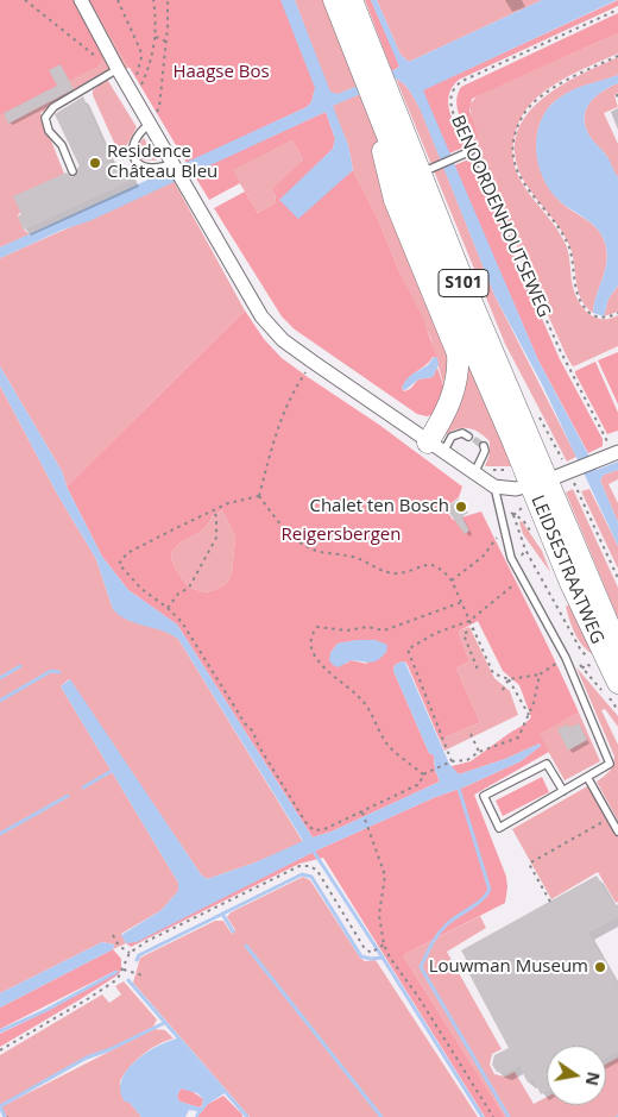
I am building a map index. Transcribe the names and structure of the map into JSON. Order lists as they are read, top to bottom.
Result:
{
  "streets": {
    "main road": ["S101", "LEIDSESTRAATWEG"],
    "path": ["BENOORDENHOUTSEWEG"]
  },
  "crossings": [
    ["S101", "LEIDSESTRAATWEG"]
  ],
  "parks": ["Haagse Bos", "Reigersbergen"],
  "places": ["Residence Château Bleu", "Chalet ten Bosch", "Louwman Museum"],
  "north": "right"
}
